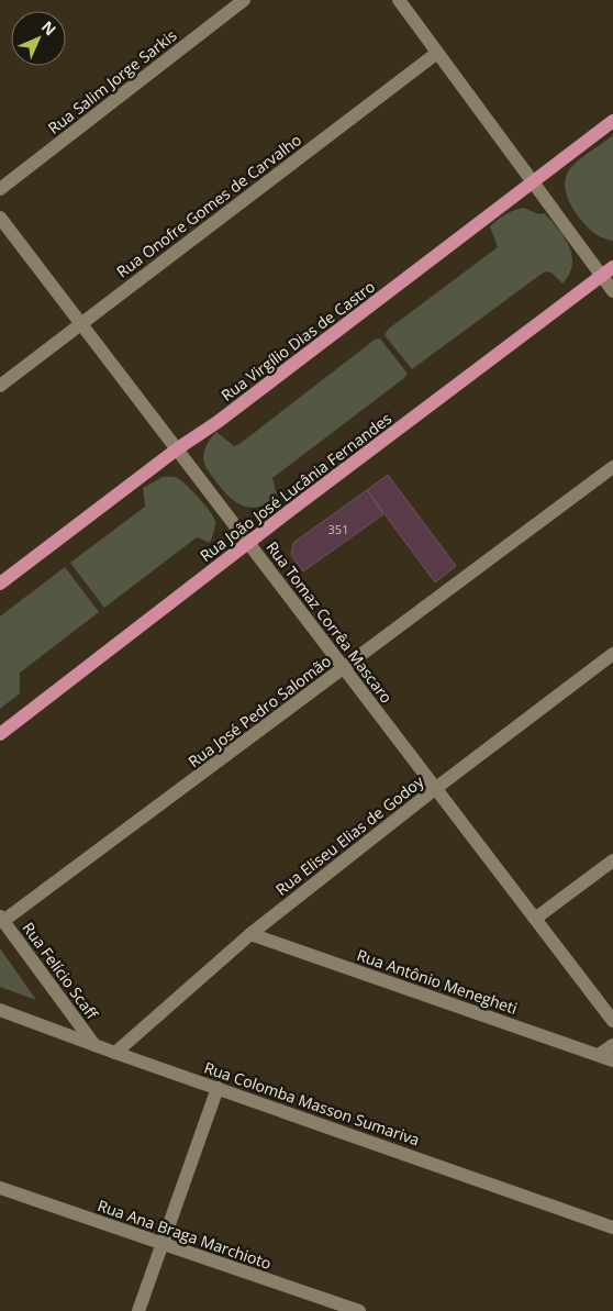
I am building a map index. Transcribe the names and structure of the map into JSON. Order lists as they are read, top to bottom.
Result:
{
  "streets": {
    "main road": ["Rua Virgílio Dias de Castro", "Rua João José Lucânia Fernandes"],
    "street": [
      "Rua Salim Jorge Sarkis",
      "Rua Onofre Gomes de Carvalho",
      "Rua Tomaz Corrêa Mascaro",
      "Rua José Pedro Salomão",
      "Rua Eliseu Elias de Godoy",
      "Rua Felício Scaff",
      "Rua Antônio Menegheti",
      "Rua Colomba Masson Sumariva",
      "Rua Ana Braga Marchioto"
    ]
  },
  "crossings": [
    ["Rua Onofre Gomes de Carvalho", "Rua Tomaz Corrêa Mascaro"],
    ["Rua Virgílio Dias de Castro", "Rua Tomaz Corrêa Mascaro"],
    ["Rua João José Lucânia Fernandes", "Rua Tomaz Corrêa Mascaro"],
    ["Rua Tomaz Corrêa Mascaro", "Rua José Pedro Salomão"],
    ["Rua Tomaz Corrêa Mascaro", "Rua Eliseu Elias de Godoy"],
    ["Rua José Pedro Salomão", "Rua Felício Scaff"],
    ["Rua Eliseu Elias de Godoy", "Rua Antônio Menegheti"],
    ["Rua Eliseu Elias de Godoy", "Rua Colomba Masson Sumariva"],
    ["Rua Felício Scaff", "Rua Colomba Masson Sumariva"]
  ],
  "house_numbers": ["351"],
  "north": "top right"
}
